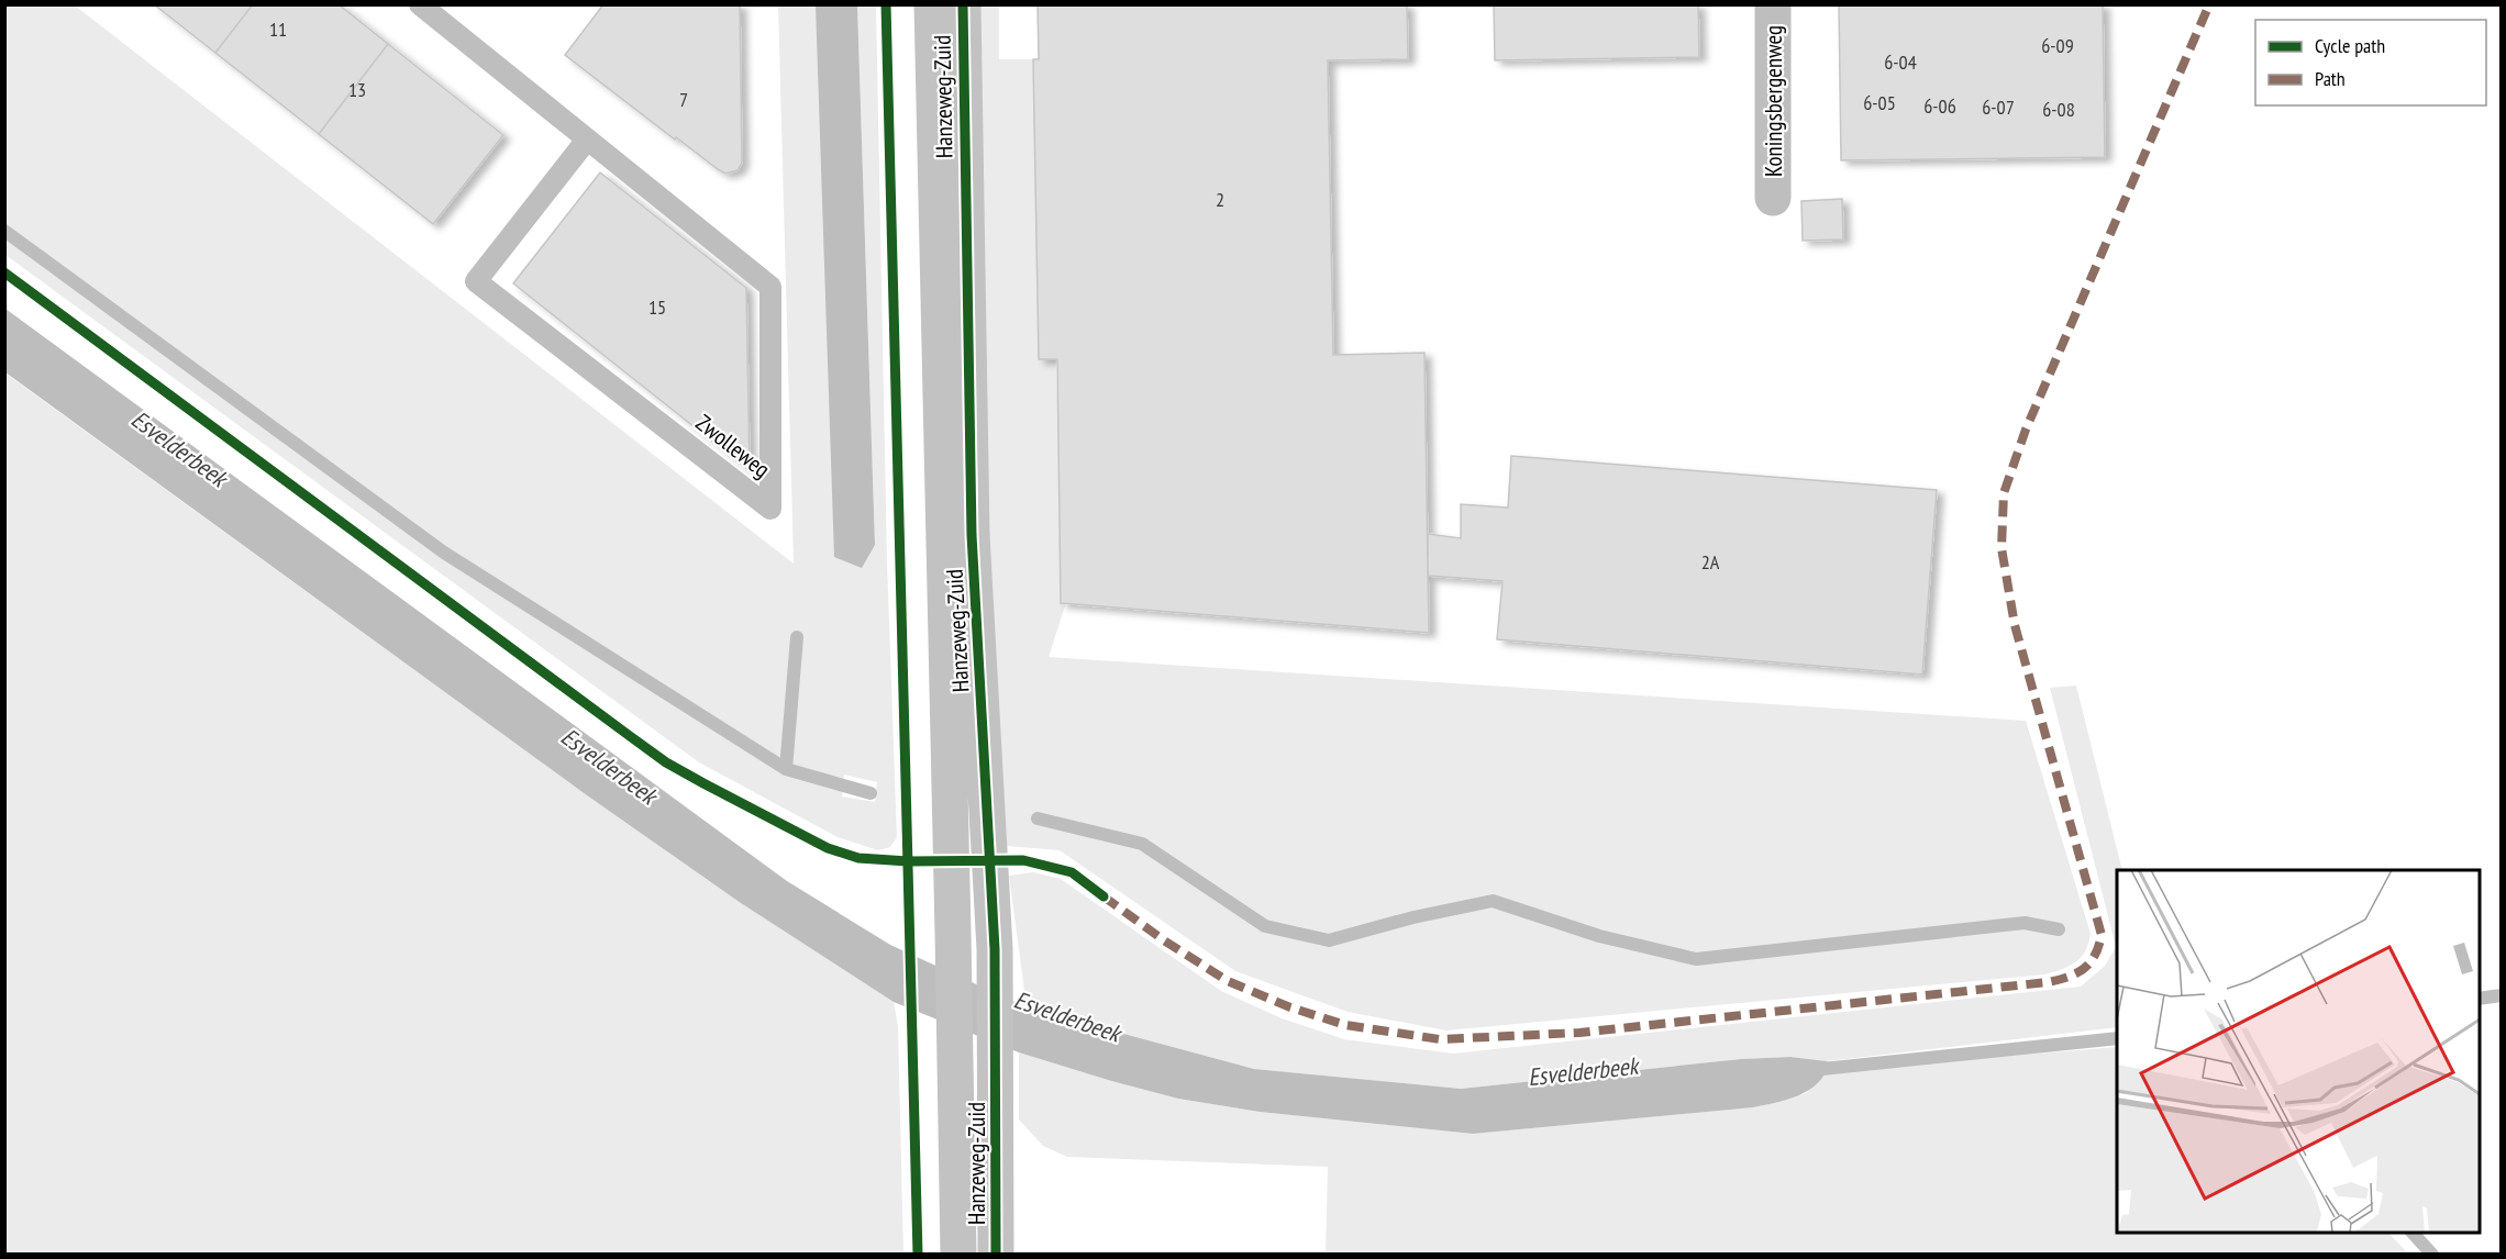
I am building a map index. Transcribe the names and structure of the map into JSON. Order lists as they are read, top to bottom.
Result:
{
  "streets": {
    "street": ["Hanzeweg-Zuid", "Koningsbergenweg"],
    "lane": ["Zwolleweg"]
  },
  "water": ["Esvelderbeek"],
  "house_numbers": [
    "11",
    "6-09",
    "6-04",
    "13",
    "7",
    "6-05",
    "6-06",
    "6-07",
    "6-08",
    "2",
    "15",
    "2A"
  ],
  "legend": ["Cycle path", "Path"]
}
